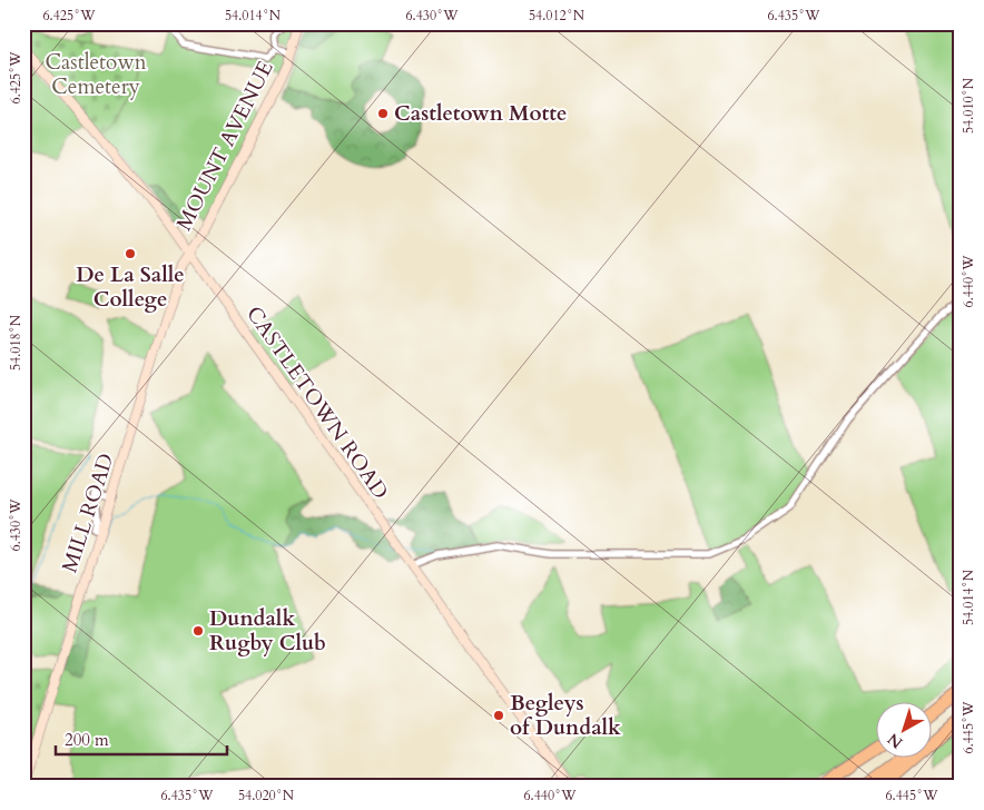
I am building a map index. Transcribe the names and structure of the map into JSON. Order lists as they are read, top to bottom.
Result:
{
  "streets": {
    "main road": ["MOUNT AVENUE", "CASTLETOWN ROAD", "MILL ROAD"]
  },
  "crossings": [
    ["MOUNT AVENUE", "CASTLETOWN ROAD"],
    ["MOUNT AVENUE", "MILL ROAD"],
    ["CASTLETOWN ROAD", "MILL ROAD"]
  ],
  "parks": ["Castletown Cemetery"],
  "places": [
    "Castletown Motte",
    "De La Salle College",
    "Dundalk Rugby Club",
    "Begleys of Dundalk"
  ],
  "scale_bar": "200 m",
  "north": "bottom left",
  "coordinates": [
    "6.425°W",
    "54.014°N",
    "6.430°W",
    "54.012°N",
    "6.435°W",
    "54.010°N",
    "6.440°W",
    "54.018°N",
    "6.445°W",
    "54.020°N"
  ]
}
